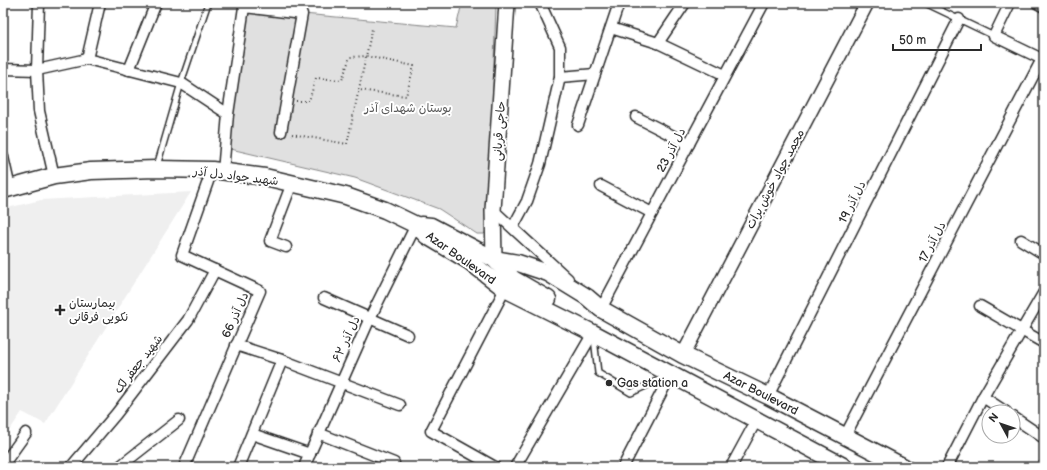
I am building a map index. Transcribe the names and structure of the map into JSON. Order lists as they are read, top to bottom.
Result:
{
  "streets": {
    "main road": ["حاجی قربانی", "شهید جواد دل آذر", "Azar Boulevard"],
    "street": [
      "دل آذر 23",
      "محمد جواد خوش برات",
      "دل آذر 19",
      "دل آذر 17",
      "دل آذر 66",
      "دل آذر ۶۲",
      "شهید جعفر لک"
    ]
  },
  "crossings": [
    ["حاجی قربانی", "Azar Boulevard"],
    ["دل آذر 23", "Azar Boulevard"],
    ["شهید جواد دل آذر", "Azar Boulevard"],
    ["شهید جواد دل آذر", "دل آذر 66"],
    ["شهید جواد دل آذر", "دل آذر ۶۲"],
    ["محمد جواد خوش برات", "Azar Boulevard"],
    ["دل آذر 19", "Azar Boulevard"],
    ["دل آذر 17", "Azar Boulevard"],
    ["Azar Boulevard", "دل آذر ۶۲"],
    ["دل آذر 66", "شهید جعفر لک"]
  ],
  "parks": ["بوستان شهدای آذر"],
  "places": {
    "health": ["بیمارستان نکویی فرقانی"],
    "other": ["Gas station a"]
  },
  "scale_bar": "50 m",
  "north": "top left"
}
